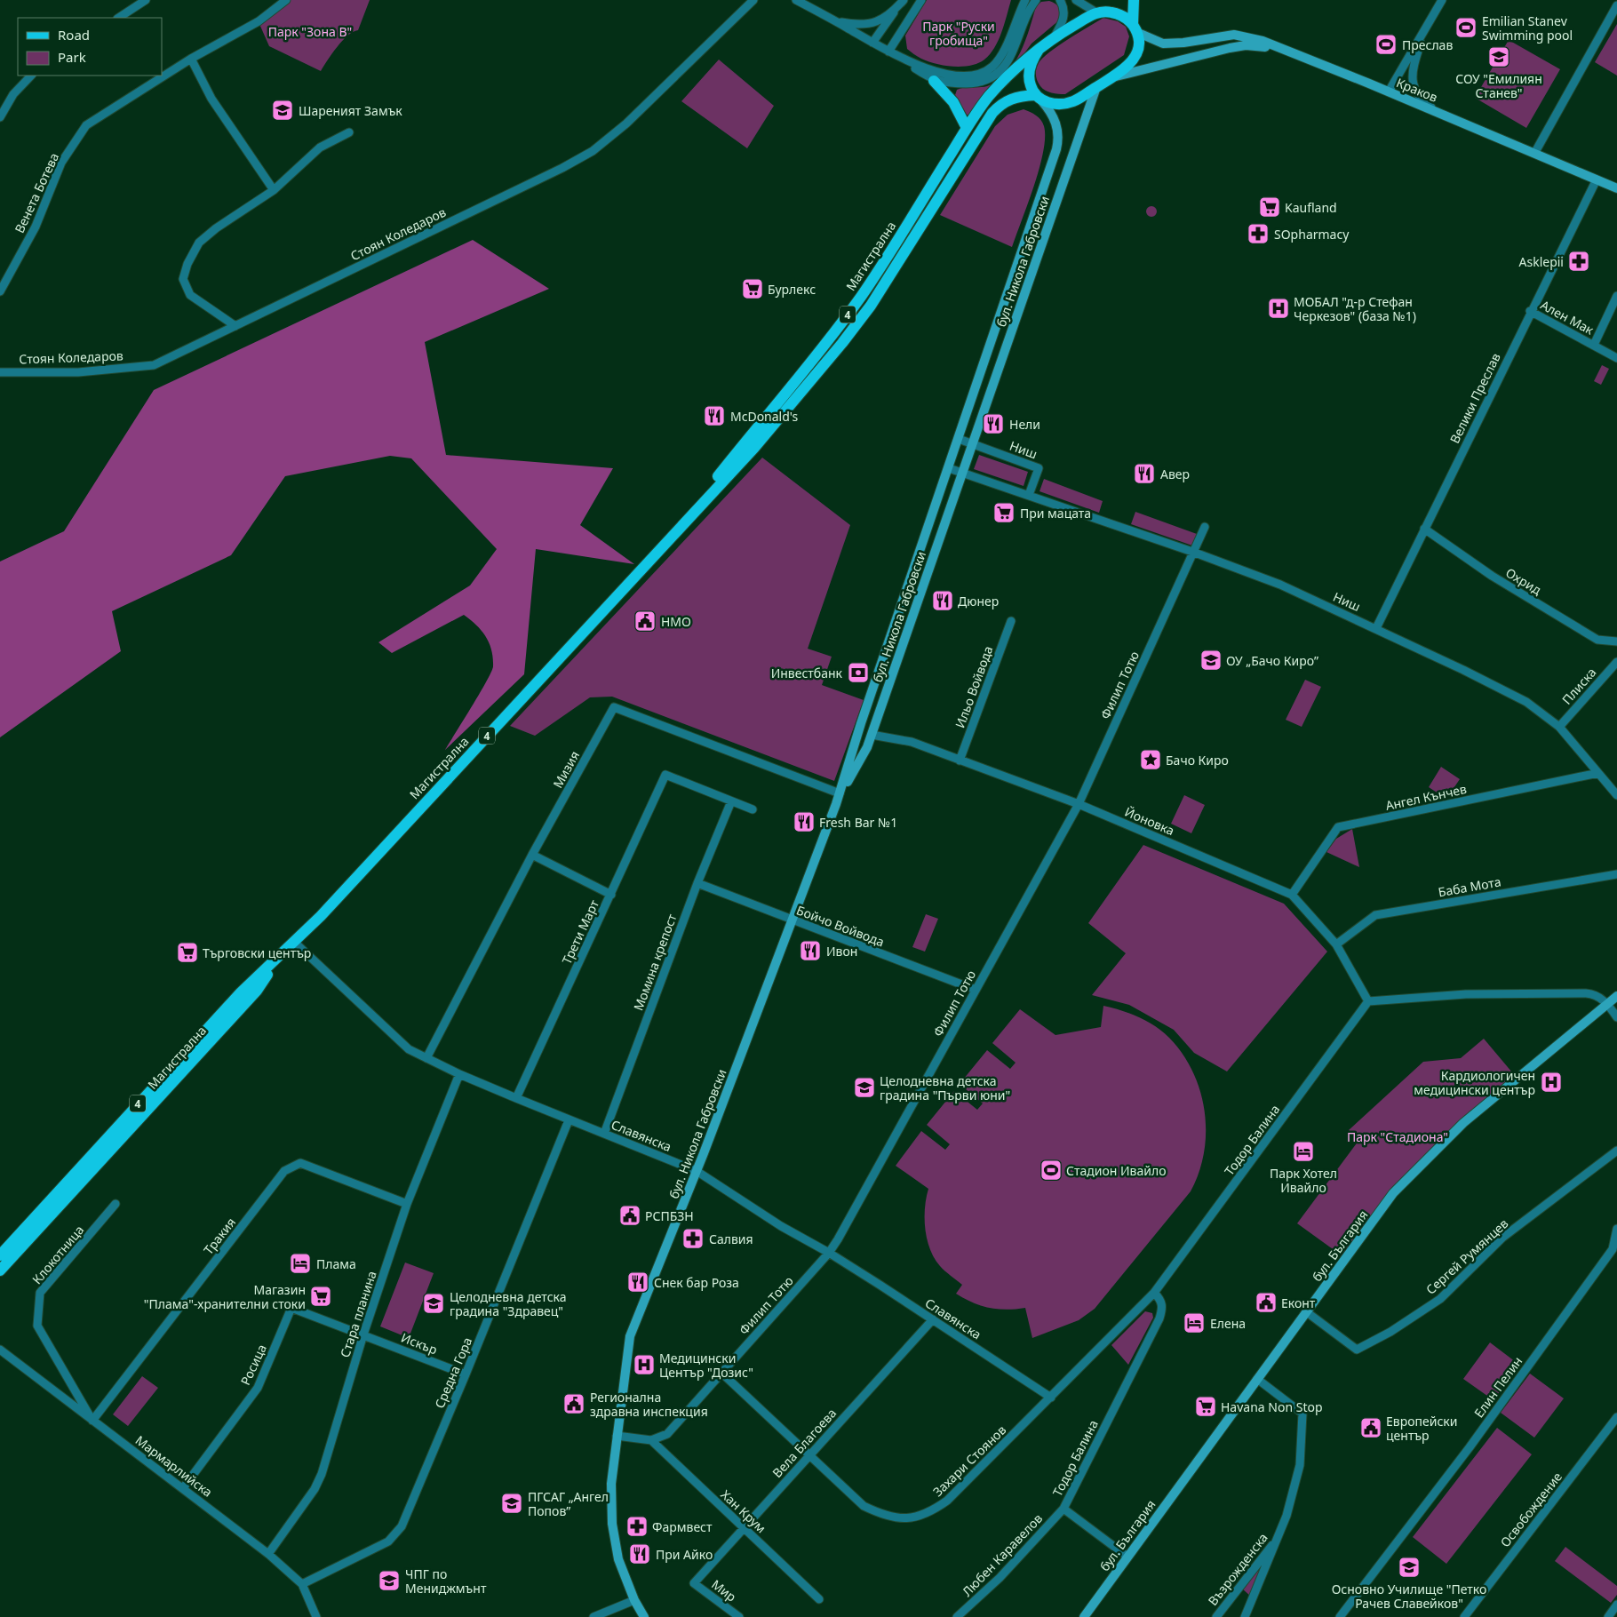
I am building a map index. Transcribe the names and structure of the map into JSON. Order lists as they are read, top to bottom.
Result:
{
  "streets": {
    "main road": ["Магистрална", "4"],
    "street": [
      "Краков",
      "Венета Ботева",
      "Стоян Коледаров",
      "бул. Никола Габровски",
      "Ален Мак",
      "Велики Преслав",
      "Ниш",
      "Охрид",
      "Филип Тотю",
      "Плиска",
      "Ильо Войвода",
      "Мизия",
      "Ангел Кънчев",
      "Йоновка",
      "Баба Мота",
      "Бойчо Войвода",
      "Трети Март",
      "Момина крепост",
      "Славянска",
      "Тодор Балина",
      "Тракия",
      "бул. България",
      "Клокотница",
      "Сергей Румянцев",
      "Стара планина",
      "Искър",
      "Росица",
      "Средна Гора",
      "Елин Пелин",
      "Вела Благоева",
      "Захари Стоянов",
      "Мармарлийска",
      "Освобождение",
      "Хан Крум",
      "Любен Каравелов",
      "Възрожденска",
      "Мир"
    ]
  },
  "crossings": [
    ["Краков", "Магистрална"],
    ["Краков", "бул. Никола Габровски"],
    ["Краков", "Велики Преслав"],
    ["Магистрална", "бул. Никола Габровски"],
    ["Магистрална", "Славянска"],
    ["бул. Никола Габровски", "Ниш"],
    ["бул. Никола Габровски", "Мизия"],
    ["бул. Никола Габровски", "Йоновка"],
    ["бул. Никола Габровски", "Бойчо Войвода"],
    ["бул. Никола Габровски", "Славянска"],
    ["Ален Мак", "Велики Преслав"],
    ["Велики Преслав", "Ниш"],
    ["Велики Преслав", "Охрид"],
    ["Ниш", "Филип Тотю"],
    ["Ниш", "Плиска"],
    ["Ниш", "Ангел Кънчев"],
    ["Филип Тотю", "Йоновка"],
    ["Филип Тотю", "Бойчо Войвода"],
    ["Филип Тотю", "Славянска"],
    ["Филип Тотю", "Захари Стоянов"],
    ["Филип Тотю", "Хан Крум"],
    ["Ильо Войвода", "Йоновка"],
    ["Мизия", "Славянска"],
    ["Ангел Кънчев", "Йоновка"],
    ["Йоновка", "Баба Мота"],
    ["Йоновка", "Тодор Балина"],
    ["Бойчо Войвода", "Момина крепост"],
    ["Трети Март", "Момина крепост"],
    ["Трети Март", "Славянска"],
    ["Момина крепост", "Славянска"],
    ["Славянска", "Стара планина"],
    ["Славянска", "Средна Гора"],
    ["Славянска", "Вела Благоева"],
    ["Славянска", "Захари Стоянов"],
    ["Тодор Балина", "Захари Стоянов"],
    ["Тодор Балина", "Любен Каравелов"],
    ["Тракия", "Клокотница"],
    ["Тракия", "Стара планина"],
    ["Тракия", "Мармарлийска"],
    ["бул. България", "Сергей Румянцев"],
    ["Клокотница", "Мармарлийска"],
    ["Стара планина", "Искър"],
    ["Стара планина", "Росица"],
    ["Стара планина", "Мармарлийска"],
    ["Искър", "Росица"],
    ["Искър", "Средна Гора"],
    ["Росица", "Мармарлийска"],
    ["Средна Гора", "Мармарлийска"],
    ["Вела Благоева", "Захари Стоянов"],
    ["Вела Благоева", "Хан Крум"],
    ["Вела Благоева", "Мир"]
  ],
  "parks": ["Парк \"Руски гробища\"", "Парк \"Зона В\"", "Парк \"Стадиона\""],
  "places": {
    "sports": ["Emilian Stanev Swimming pool", "Преслав", "Стадион Ивайло"],
    "school or university": [
      "СОУ \"Емилиян Станев\"",
      "Шареният Замък",
      "ОУ „Бачо Киро”",
      "Целодневна детска градина \"Първи юни\"",
      "Целодневна детска градина \"Здравец\"",
      "ПГСАГ „Ангел Попов”",
      "Основно Училище \"Петко Рачев Славейков\"",
      "ЧПГ по Мениджмънт"
    ],
    "supermarket": [
      "Kaufland",
      "Бурлекс",
      "При мацата",
      "Търговски център",
      "Магазин \"Плама\"-хранителни стоки",
      "Havana Non Stop"
    ],
    "pharmacy": [
      "SOpharmacy",
      "Asklepii",
      "Салвия",
      "Фармвест"
    ],
    "hospital": ["МОБАЛ \"д-р Стефан Черкезов\" (база №1)", "Кардиологичен медицински център", "Медицински Център \"Дозис\""],
    "restaurant": [
      "McDonald's",
      "Нели",
      "Авер",
      "Дюнер",
      "Fresh Bar №1",
      "Ивон",
      "Снек бар Роза",
      "При Айко"
    ],
    "public building": [
      "HMO",
      "РСПБЗН",
      "Еконт",
      "Регионална здравна инспекция",
      "Европейски център"
    ],
    "bank": ["Инвестбанк"],
    "place": ["Бачо Киро"],
    "hotel": ["Парк Хотел Ивайло", "Плама", "Елена"]
  },
  "legend": ["Road", "Park"]
}
